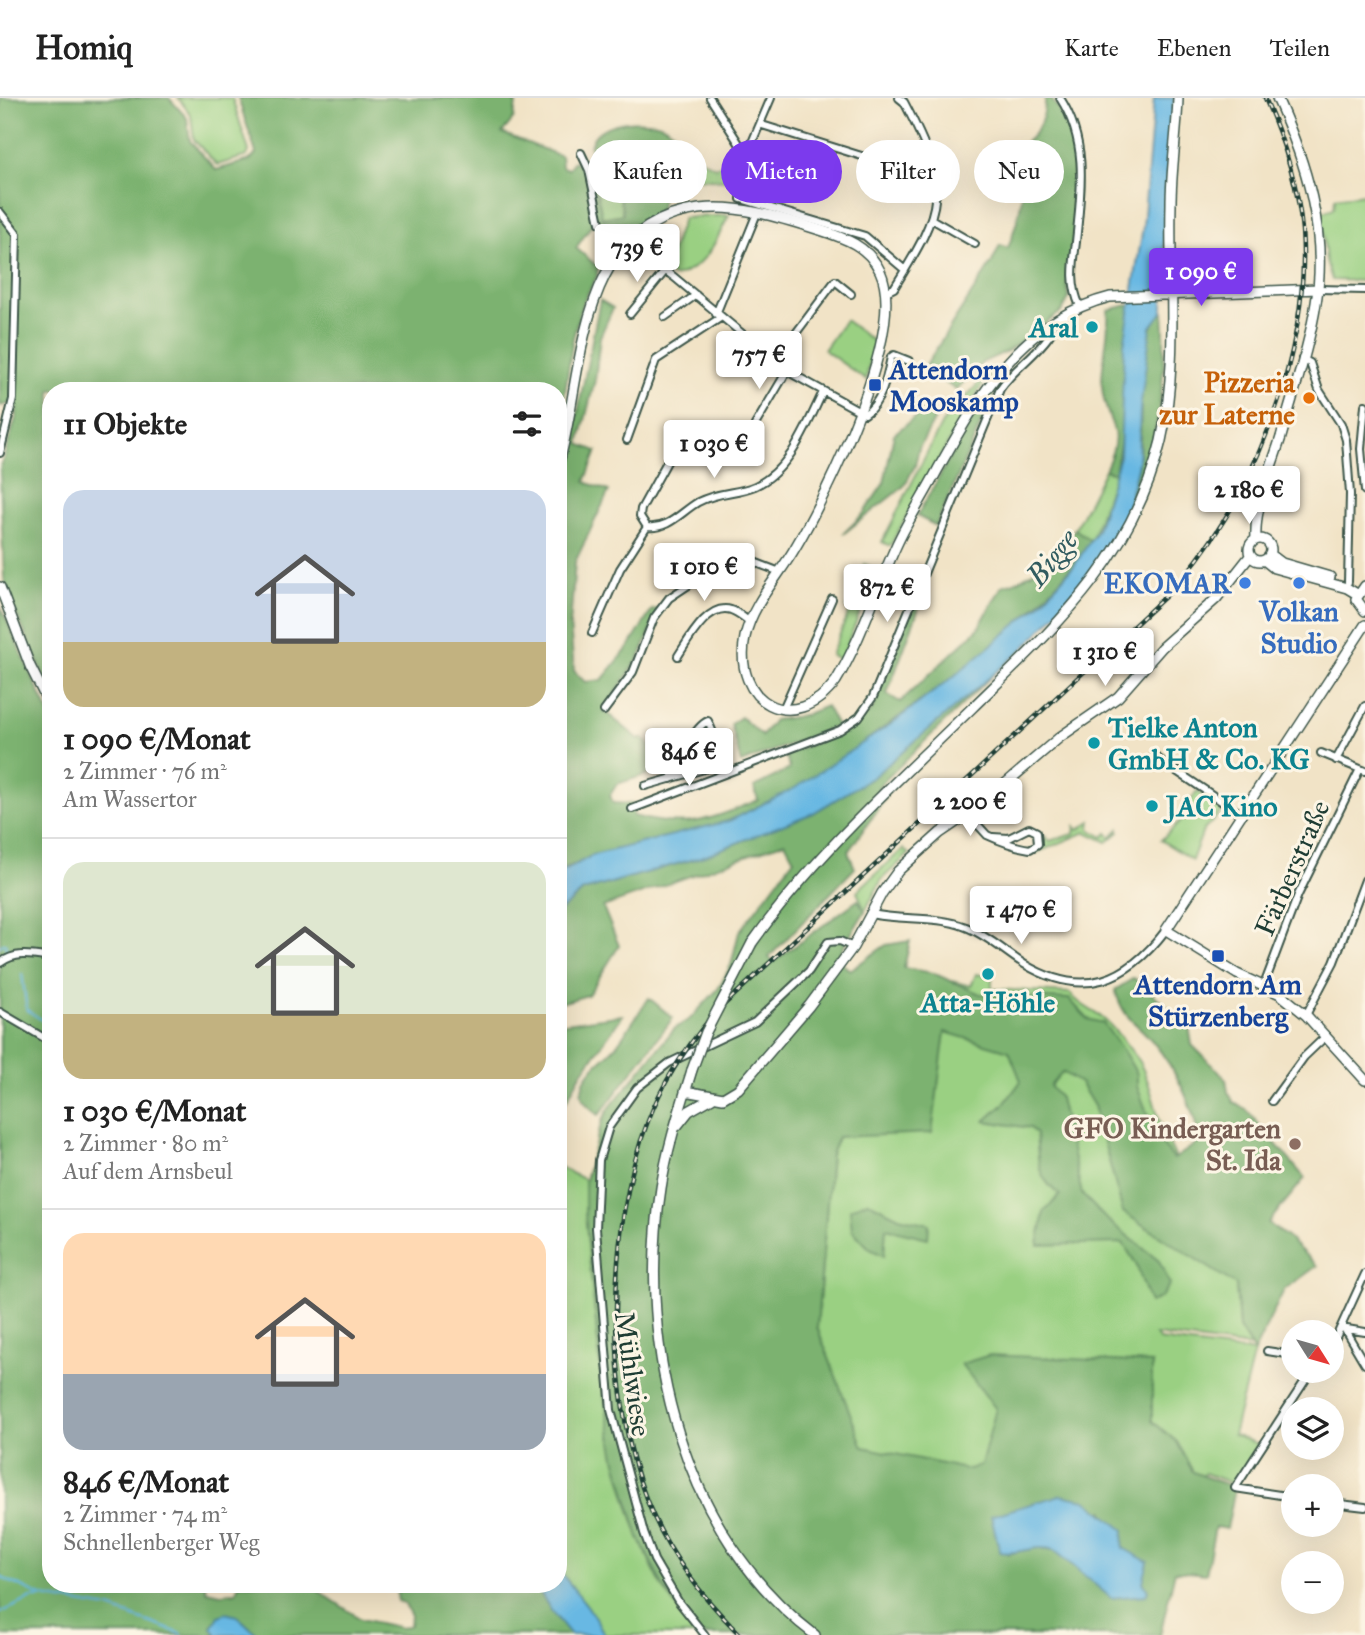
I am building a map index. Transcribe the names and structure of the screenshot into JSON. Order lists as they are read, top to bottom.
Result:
{
  "streets": {
    "street": ["Färberstraße", "Mühlwiese"]
  },
  "water": ["Bigge"],
  "places": {
    "other": [
      "Aral",
      "Pizzeria zur Laterne",
      "EKOMAR",
      "Volkan Studio",
      "Tielke Anton GmbH & Co. KG",
      "JAC Kino",
      "Atta-Höhle",
      "GFO Kindergarten St. Ida"
    ],
    "transit": ["Attendorn Mooskamp", "Attendorn Am Stürzenberg"]
  },
  "north": "bottom right",
  "page": {
    "header": "Homiq",
    "nav": ["Karte", "Ebenen", "Teilen"],
    "chip": [
      "Kaufen",
      "Mieten",
      "Filter",
      "Neu"
    ],
    "price": [
      "739 €",
      "1 090 €",
      "757 €",
      "1 030 €",
      "2 180 €",
      "1 010 €",
      "872 €",
      "1 310 €",
      "846 €",
      "2 200 €",
      "1 470 €"
    ],
    "heading": "11 Objekte",
    "list": [
      {
        "name": "1 090 €/Monat",
        "note": "2 Zimmer · 76 m² · Am Wassertor"
      },
      {
        "name": "1 030 €/Monat",
        "note": "2 Zimmer · 80 m² · Auf dem Arnsbeul"
      },
      {
        "name": "846 €/Monat",
        "note": "2 Zimmer · 74 m² · Schnellenberger Weg"
      }
    ],
    "map_buttons": ["+", "−"]
  }
}
